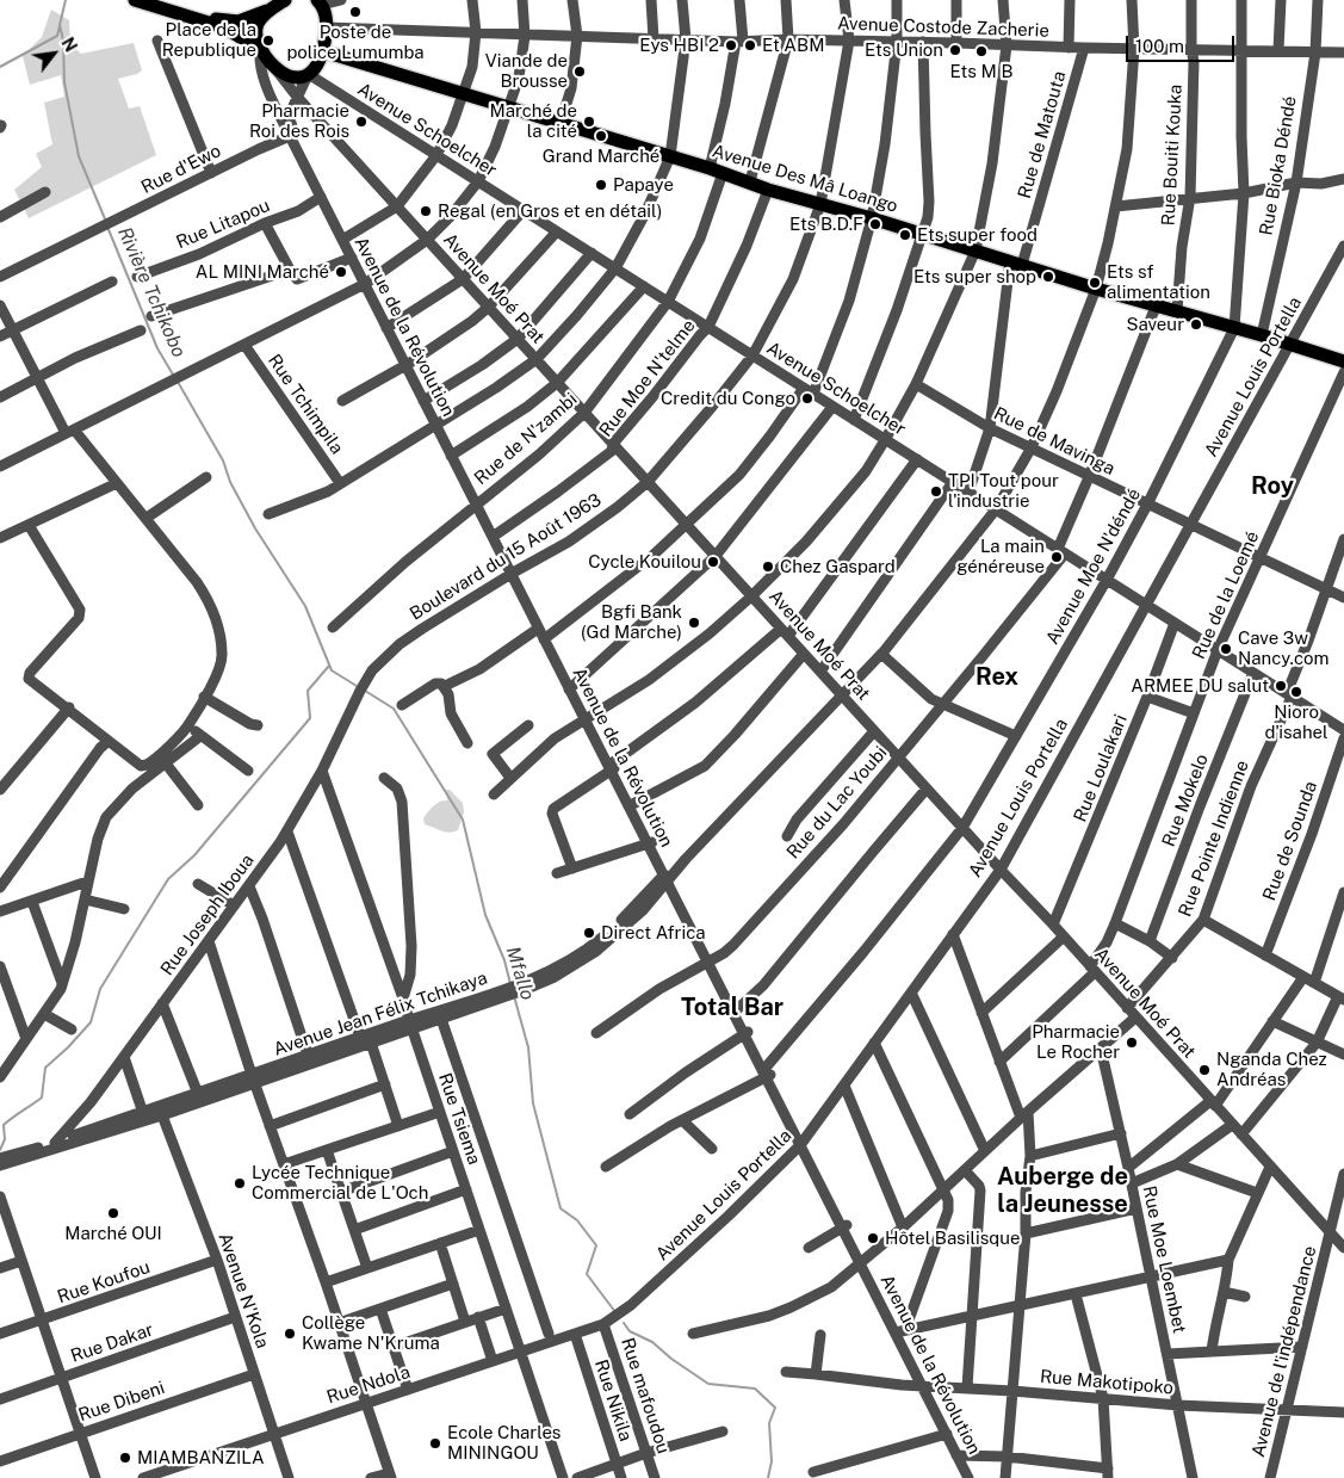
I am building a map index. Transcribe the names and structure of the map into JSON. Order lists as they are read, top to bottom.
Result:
{
  "streets": {
    "main road": ["Avenue Des Mâ Loango"],
    "street": [
      "Avenue Costode Zacherie",
      "Avenue Schoelcher",
      "Rue de Matouta",
      "Rue Bouiti Kouka",
      "Rue Bioka Déndé",
      "Rue d'Ewo",
      "Rue Litapou",
      "Avenue Moé Prat",
      "Avenue de la Révolution",
      "Avenue Louis Portella",
      "Rue Moe N'telme",
      "Rue Tchimpila",
      "Rue de N'zambi",
      "Rue de Mavinga",
      "Boulevard du 15 Août 1963",
      "Avenue Moe N'déndé",
      "Rue de la Loemé",
      "Rue Loulakari",
      "Rue Mokelo",
      "Rue du Lac Youbi",
      "Rue Pointe Indienne",
      "Rue de Sounda",
      "Rue Joseph Iboua",
      "Avenue Jean Félix Tchikaya",
      "Rue Tsiema",
      "Rue Moe Loembet",
      "Rue Koufou",
      "Avenue N'Kola",
      "Rue Dakar",
      "Avenue de l'indépendance",
      "Rue Makotipoko",
      "Rue Ndola",
      "Rue mafoudou",
      "Rue Nikila",
      "Rue Dibeni"
    ]
  },
  "crossings": [
    ["Avenue Costode Zacherie", "Rue de Matouta"],
    ["Avenue Costode Zacherie", "Rue Bouiti Kouka"],
    ["Avenue Costode Zacherie", "Rue Bioka Déndé"],
    ["Avenue Costode Zacherie", "Rue de N'zambi"],
    ["Avenue Costode Zacherie", "Boulevard du 15 Août 1963"],
    ["Avenue Costode Zacherie", "Avenue Moe N'déndé"],
    ["Avenue Costode Zacherie", "Avenue Jean Félix Tchikaya"],
    ["Avenue Schoelcher", "Rue de Matouta"],
    ["Avenue Schoelcher", "Avenue de la Révolution"],
    ["Avenue Schoelcher", "Avenue Louis Portella"],
    ["Avenue Schoelcher", "Rue Moe N'telme"],
    ["Avenue Schoelcher", "Rue de N'zambi"],
    ["Avenue Schoelcher", "Boulevard du 15 Août 1963"],
    ["Avenue Schoelcher", "Avenue Moe N'déndé"],
    ["Avenue Schoelcher", "Rue de la Loemé"],
    ["Avenue Schoelcher", "Rue Loulakari"],
    ["Avenue Schoelcher", "Rue Mokelo"],
    ["Avenue Schoelcher", "Rue du Lac Youbi"],
    ["Avenue Schoelcher", "Rue Pointe Indienne"],
    ["Avenue Schoelcher", "Avenue Jean Félix Tchikaya"],
    ["Rue de Matouta", "Avenue Des Mâ Loango"],
    ["Rue de Matouta", "Rue de Mavinga"],
    ["Rue Bouiti Kouka", "Avenue Des Mâ Loango"],
    ["Rue Bioka Déndé", "Avenue Des Mâ Loango"],
    ["Rue d'Ewo", "Avenue de la Révolution"],
    ["Avenue Des Mâ Loango", "Avenue Louis Portella"],
    ["Avenue Des Mâ Loango", "Rue Moe N'telme"],
    ["Avenue Des Mâ Loango", "Rue de N'zambi"],
    ["Avenue Des Mâ Loango", "Boulevard du 15 Août 1963"],
    ["Avenue Des Mâ Loango", "Avenue Moe N'déndé"],
    ["Avenue Des Mâ Loango", "Rue du Lac Youbi"],
    ["Avenue Des Mâ Loango", "Avenue Jean Félix Tchikaya"],
    ["Rue Litapou", "Avenue de la Révolution"],
    ["Avenue Moé Prat", "Avenue de la Révolution"],
    ["Avenue Moé Prat", "Avenue Louis Portella"],
    ["Avenue Moé Prat", "Rue Moe N'telme"],
    ["Avenue Moé Prat", "Rue de N'zambi"],
    ["Avenue Moé Prat", "Boulevard du 15 Août 1963"],
    ["Avenue Moé Prat", "Avenue Moe N'déndé"],
    ["Avenue Moé Prat", "Rue de la Loemé"],
    ["Avenue Moé Prat", "Rue Loulakari"],
    ["Avenue Moé Prat", "Rue du Lac Youbi"],
    ["Avenue Moé Prat", "Rue Pointe Indienne"],
    ["Avenue Moé Prat", "Avenue Jean Félix Tchikaya"],
    ["Avenue Moé Prat", "Avenue de l'indépendance"],
    ["Avenue de la Révolution", "Avenue Louis Portella"],
    ["Avenue de la Révolution", "Rue Moe N'telme"],
    ["Avenue de la Révolution", "Rue de N'zambi"],
    ["Avenue de la Révolution", "Boulevard du 15 Août 1963"],
    ["Avenue de la Révolution", "Avenue Moe N'déndé"],
    ["Avenue de la Révolution", "Rue du Lac Youbi"],
    ["Avenue de la Révolution", "Avenue Jean Félix Tchikaya"],
    ["Avenue de la Révolution", "Rue Makotipoko"],
    ["Avenue Louis Portella", "Rue de Mavinga"],
    ["Avenue Louis Portella", "Rue Ndola"],
    ["Avenue Louis Portella", "Rue mafoudou"],
    ["Rue de Mavinga", "Avenue Moe N'déndé"],
    ["Rue de Mavinga", "Rue de la Loemé"],
    ["Rue de Mavinga", "Rue du Lac Youbi"],
    ["Rue de Mavinga", "Rue Pointe Indienne"],
    ["Rue de Mavinga", "Avenue Jean Félix Tchikaya"],
    ["Boulevard du 15 Août 1963", "Rue Joseph Iboua"],
    ["Rue Joseph Iboua", "Avenue Jean Félix Tchikaya"],
    ["Rue Joseph Iboua", "Rue Tsiema"],
    ["Avenue Jean Félix Tchikaya", "Rue Tsiema"],
    ["Avenue Jean Félix Tchikaya", "Avenue N'Kola"],
    ["Rue Tsiema", "Rue Ndola"],
    ["Rue Moe Loembet", "Rue Makotipoko"],
    ["Rue Koufou", "Avenue N'Kola"],
    ["Avenue N'Kola", "Rue Dakar"],
    ["Avenue N'Kola", "Rue Ndola"],
    ["Avenue N'Kola", "Rue Dibeni"],
    ["Avenue de l'indépendance", "Rue Makotipoko"],
    ["Rue Ndola", "Rue mafoudou"],
    ["Rue Ndola", "Rue Nikila"]
  ],
  "districts": [
    "Roy",
    "Rex",
    "Total Bar",
    "Auberge de la Jeunesse"
  ],
  "water": ["Rivière Tchikobo", "Mfallo"],
  "places": [
    "Poste de police Lumumba",
    "Place de la Republique",
    "Eys HBI 2",
    "Et ABM",
    "Ets Union",
    "Ets M B",
    "Viande de Brousse",
    "Pharmacie Roi des Rois",
    "Marché de la cité",
    "Grand Marché",
    "Papaye",
    "Regal (en Gros et en détail)",
    "Ets B.D.F",
    "Ets super food",
    "AL MINI Marché",
    "Ets super shop",
    "Ets sf alimentation",
    "Saveur",
    "Credit du Congo",
    "TPI Tout pour l'industrie",
    "La main généreuse",
    "Cycle Kouilou",
    "Chez Gaspard",
    "Bgfi Bank (Gd Marche)",
    "Cave 3w Nancy.com",
    "ARMEE DU salut",
    "Nioro d'isahel",
    "Direct Africa",
    "Pharmacie Le Rocher",
    "Nganda Chez Andréas",
    "Lycée Technique Commercial de L'Och",
    "Marché OUI",
    "Hôtel Basilisque",
    "Collège Kwame N'Kruma",
    "Ecole Charles MININGOU",
    "MIAMBANZILA"
  ],
  "scale_bar": "100 m",
  "north": "top right"
}
